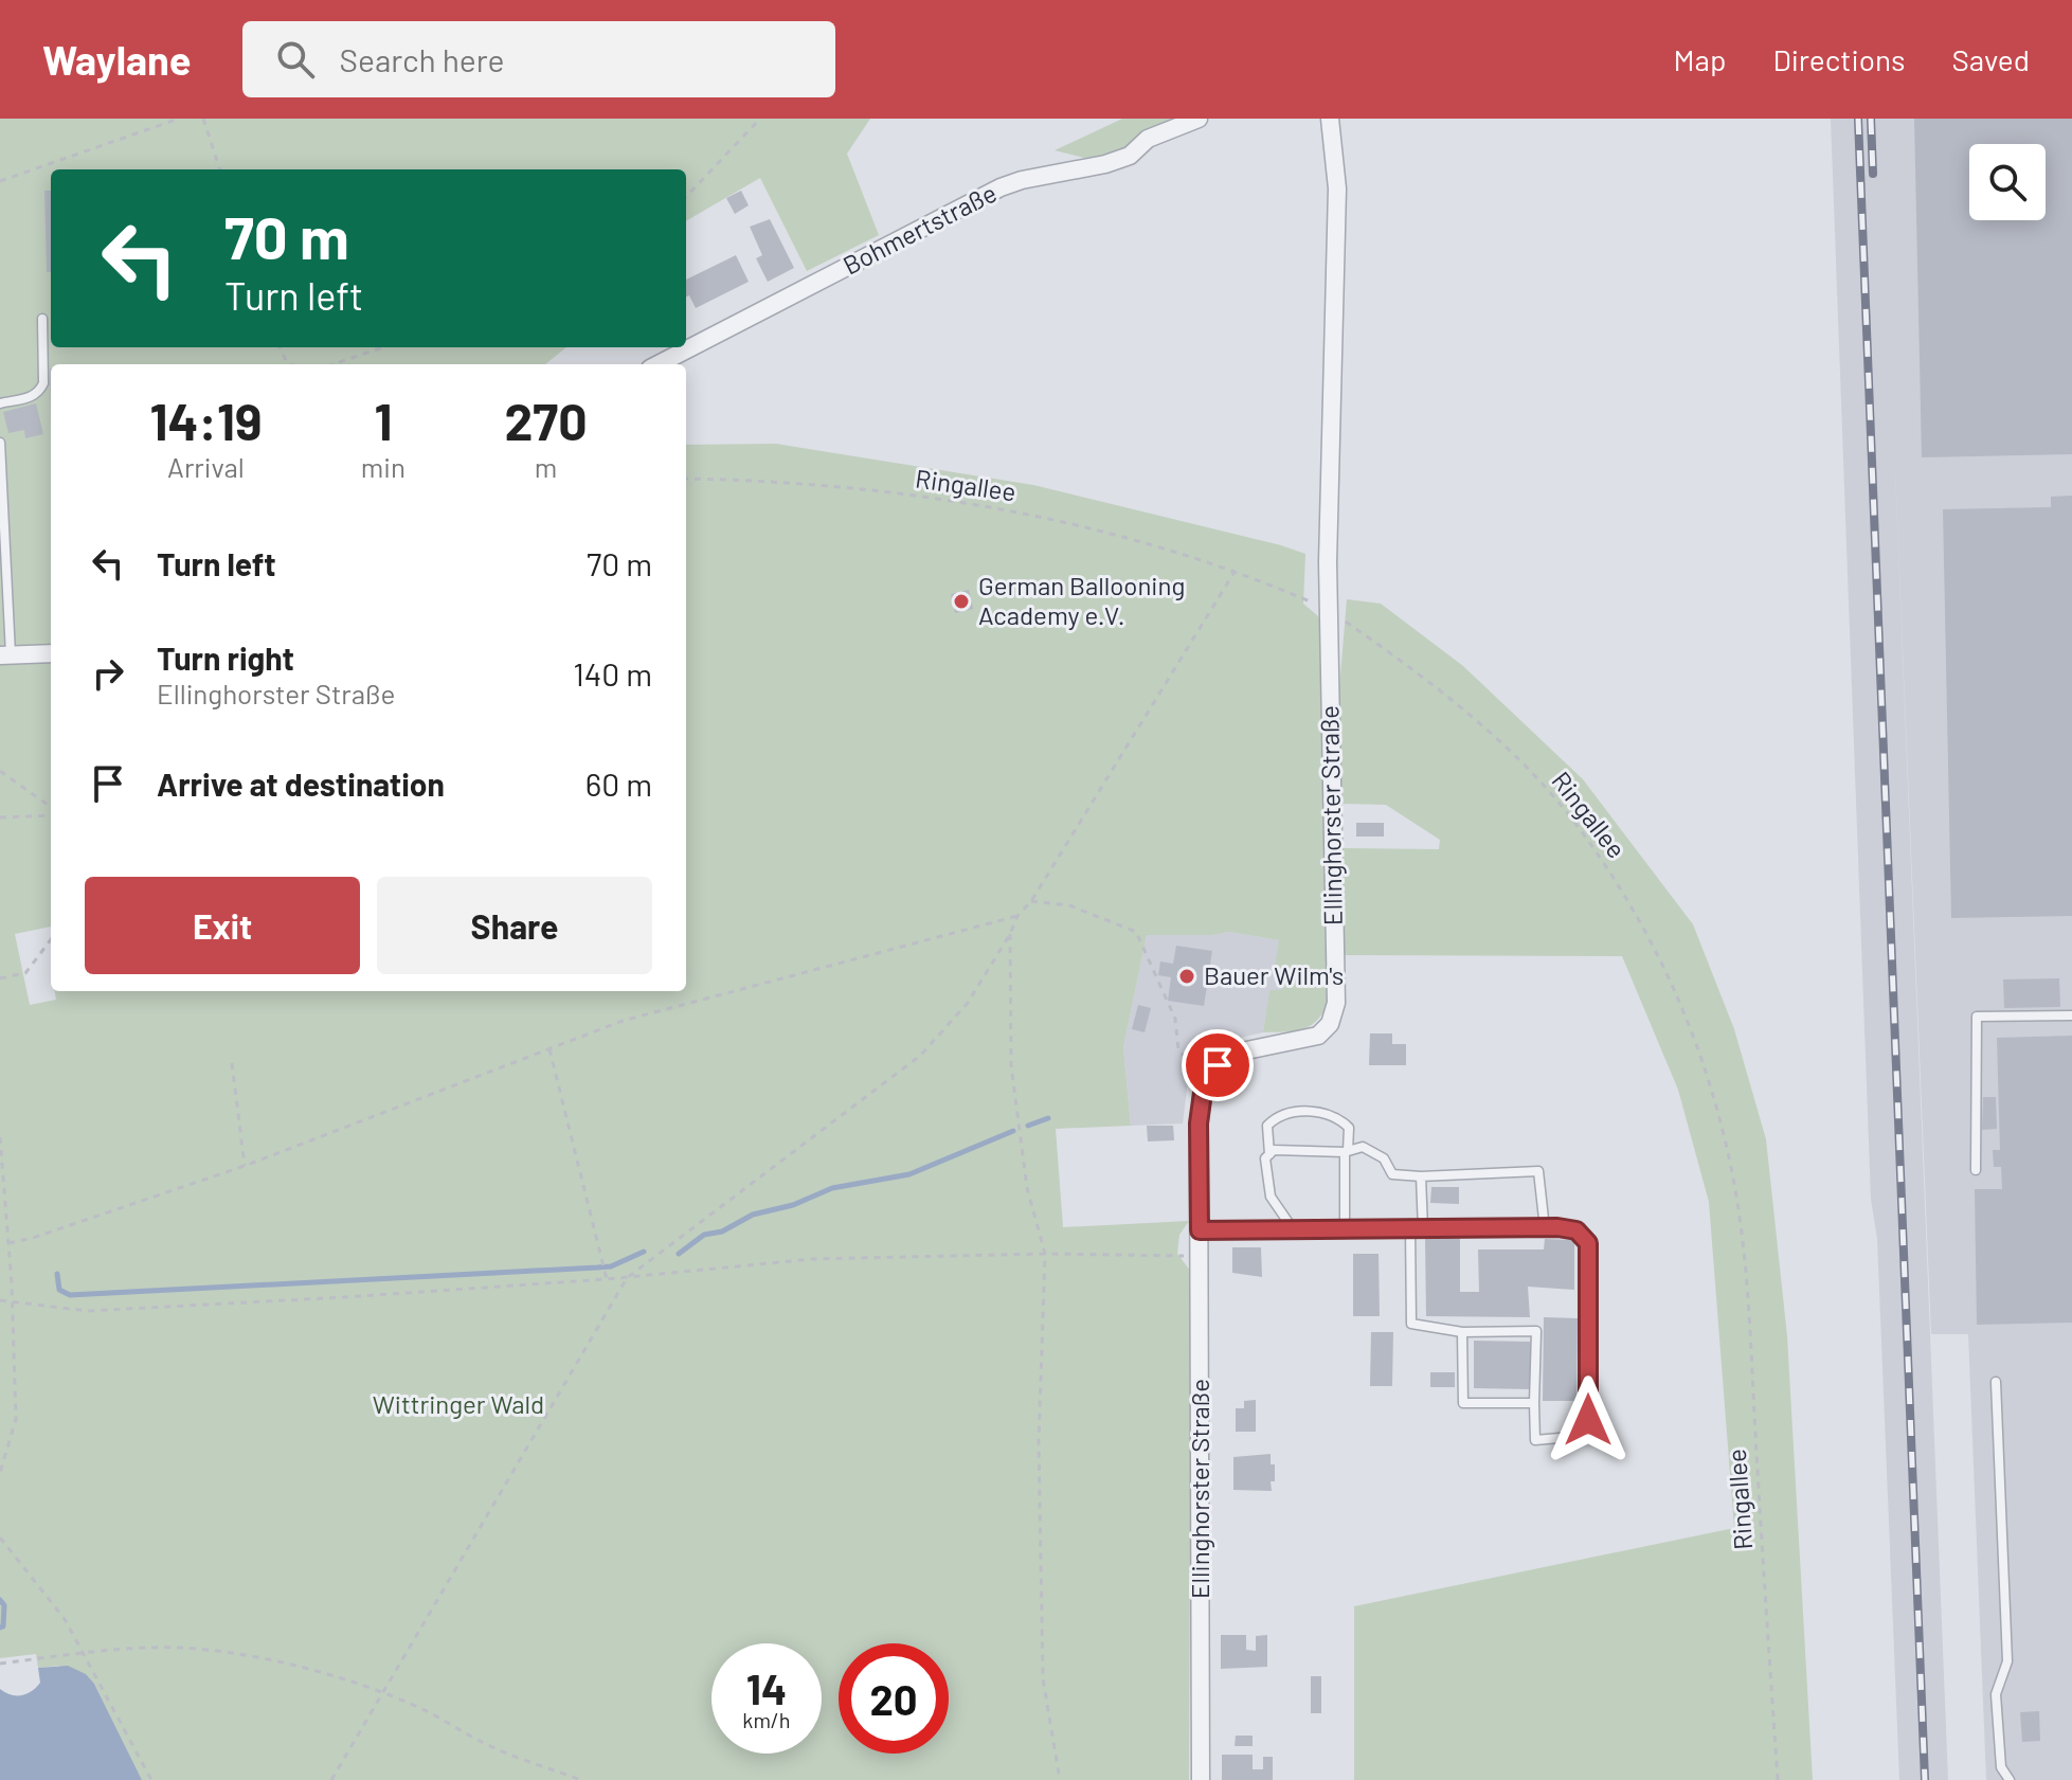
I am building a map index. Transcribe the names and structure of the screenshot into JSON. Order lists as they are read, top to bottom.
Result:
{
  "streets": {
    "street": ["Bohmertstraße", "Ellinghorster Straße"],
    "path": ["Ringallee"]
  },
  "crossings": [
    ["Ringallee", "Ellinghorster Straße"]
  ],
  "parks": ["Wittringer Wald"],
  "places": ["German Ballooning Academy e.V.", "Bauer Wilm's"],
  "page": {
    "header": "Waylane",
    "search": "Search here",
    "nav": ["Map", "Directions", "Saved"],
    "turn": ["70 m", "Turn left"],
    "eta": [
      "14:19",
      "Arrival",
      "1",
      "min",
      "270",
      "m"
    ],
    "list": [
      {
        "name": "Turn left",
        "value": "70 m"
      },
      {
        "name": "Turn right",
        "note": "Ellinghorster Straße",
        "value": "140 m"
      },
      {
        "name": "Arrive at destination",
        "value": "60 m"
      }
    ],
    "buttons": ["Exit", "Share"],
    "speed": "14 km/h",
    "limit": "20"
  }
}
